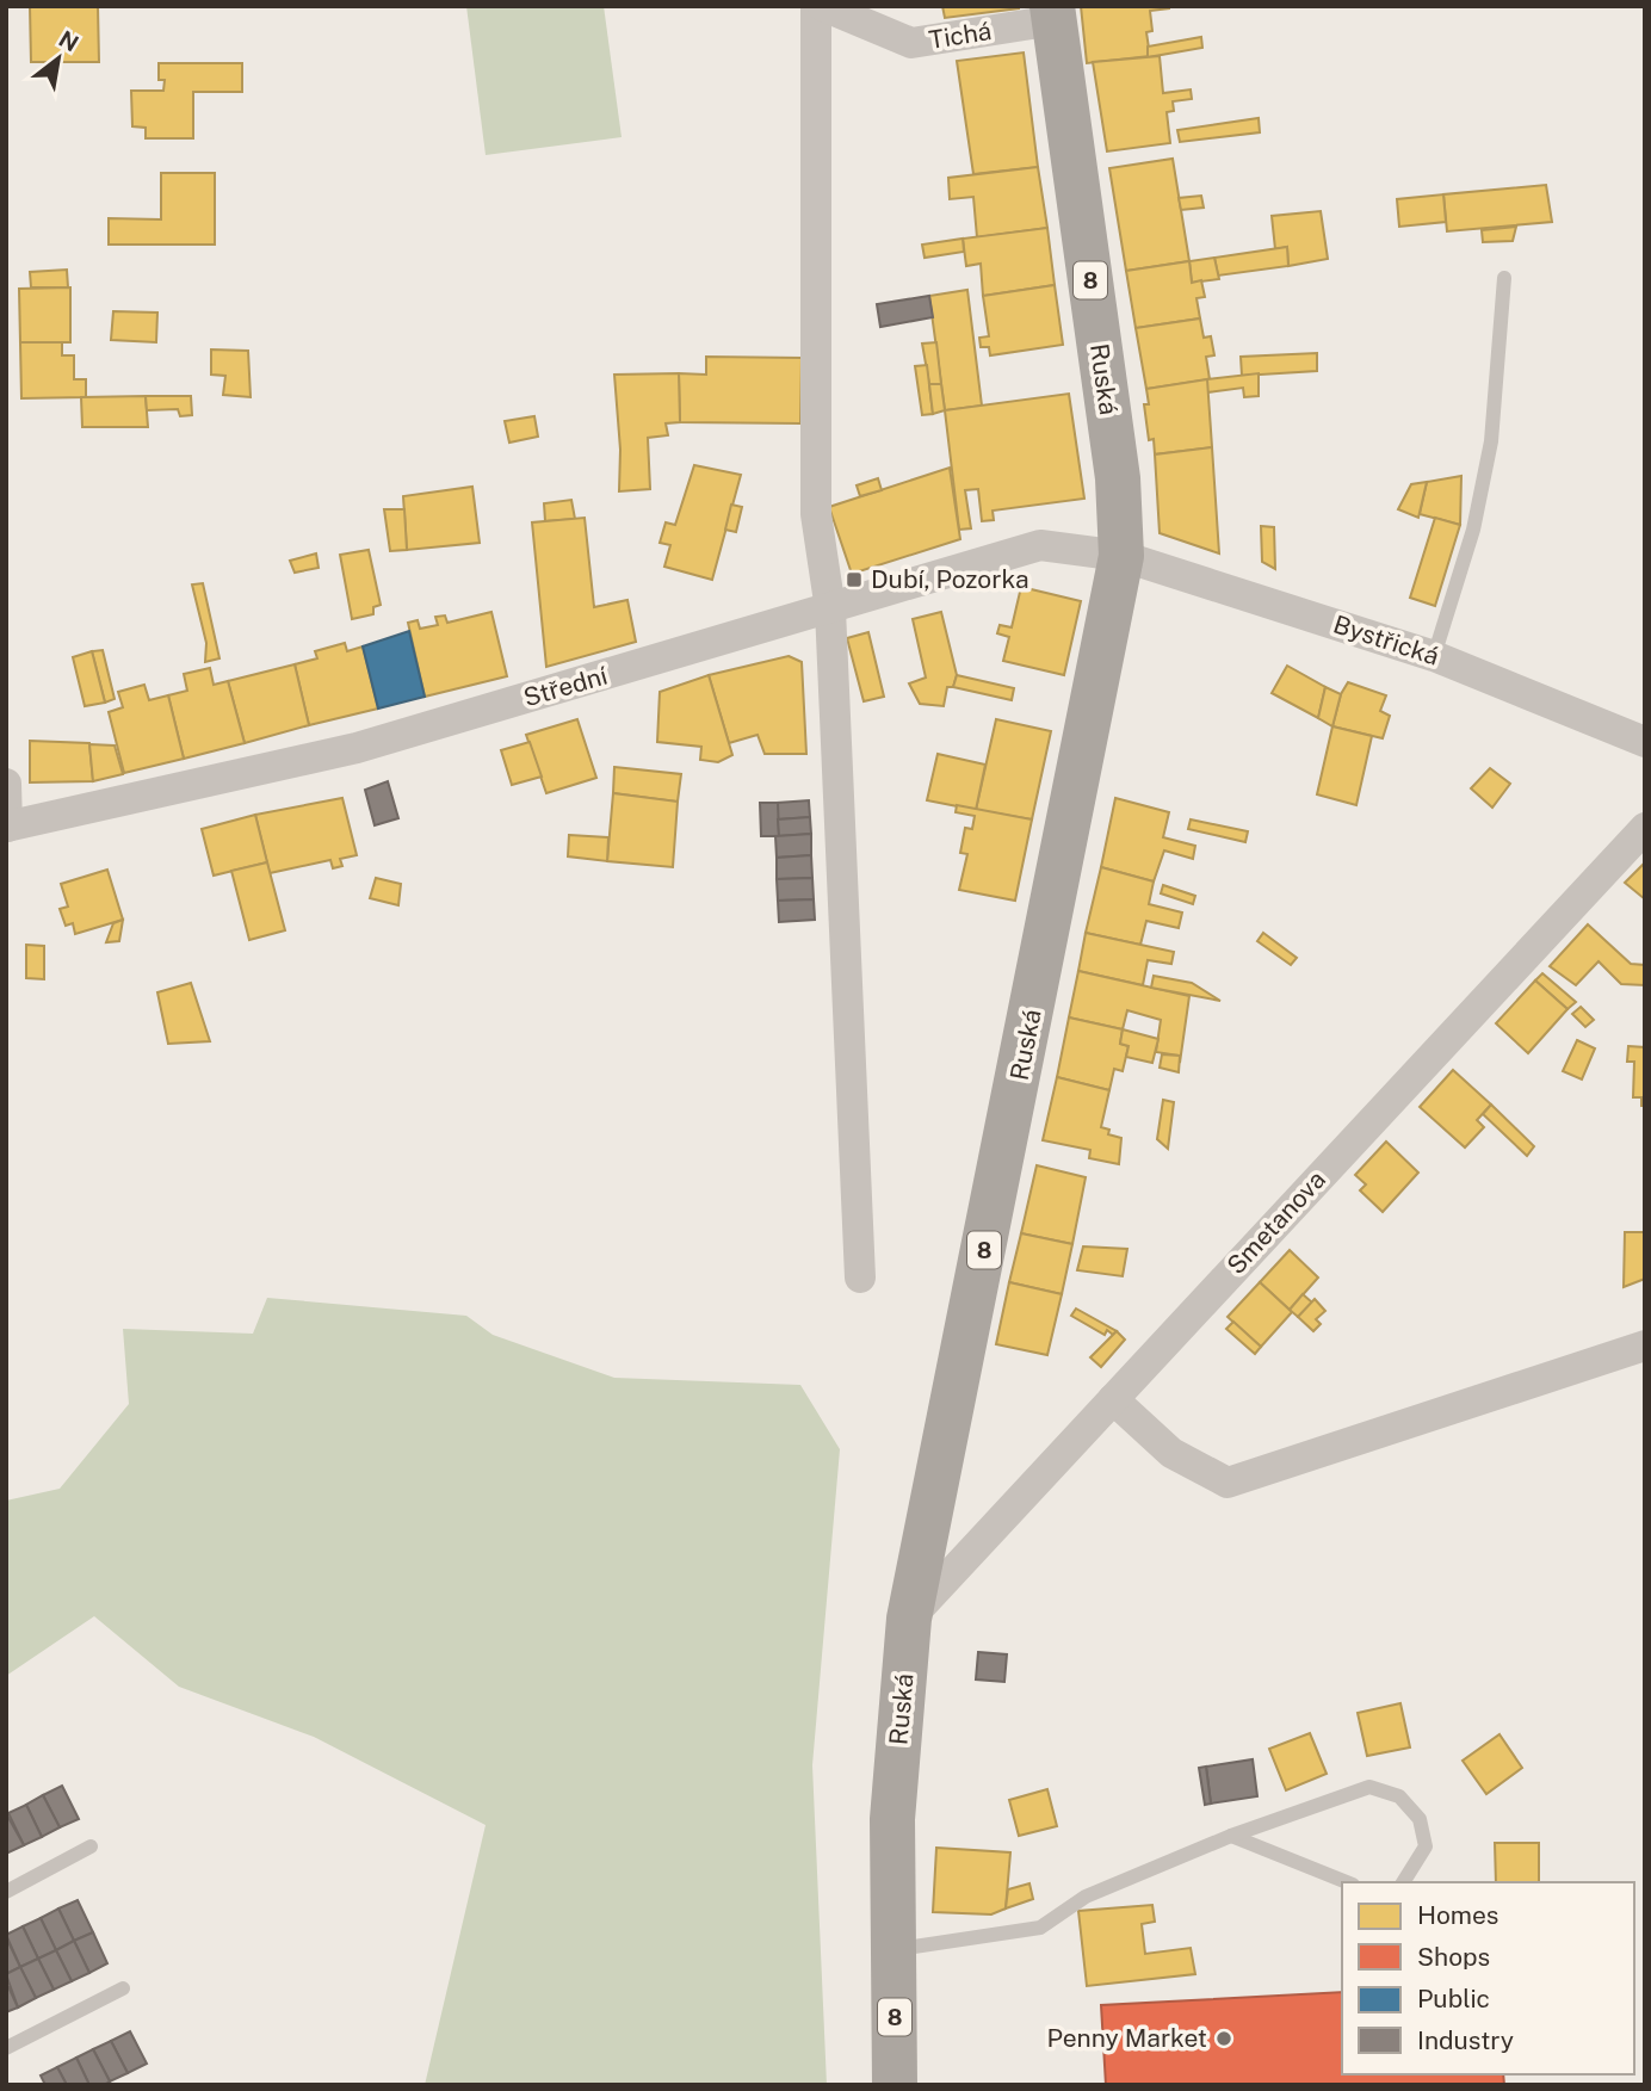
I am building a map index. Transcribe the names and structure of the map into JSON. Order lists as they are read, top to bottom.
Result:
{
  "streets": {
    "main road": ["8", "Ruská"],
    "street": [
      "Tichá",
      "Bystřická",
      "Střední",
      "Smetanova"
    ]
  },
  "crossings": [
    ["Tichá", "Ruská"],
    ["Ruská", "Bystřická"],
    ["Ruská", "Střední"],
    ["Ruská", "Smetanova"],
    ["Bystřická", "Střední"]
  ],
  "places": {
    "transit": ["Dubí, Pozorka"],
    "other": ["Penny Market"]
  },
  "legend": [
    "Homes",
    "Shops",
    "Public",
    "Industry"
  ],
  "north": "top right"
}
